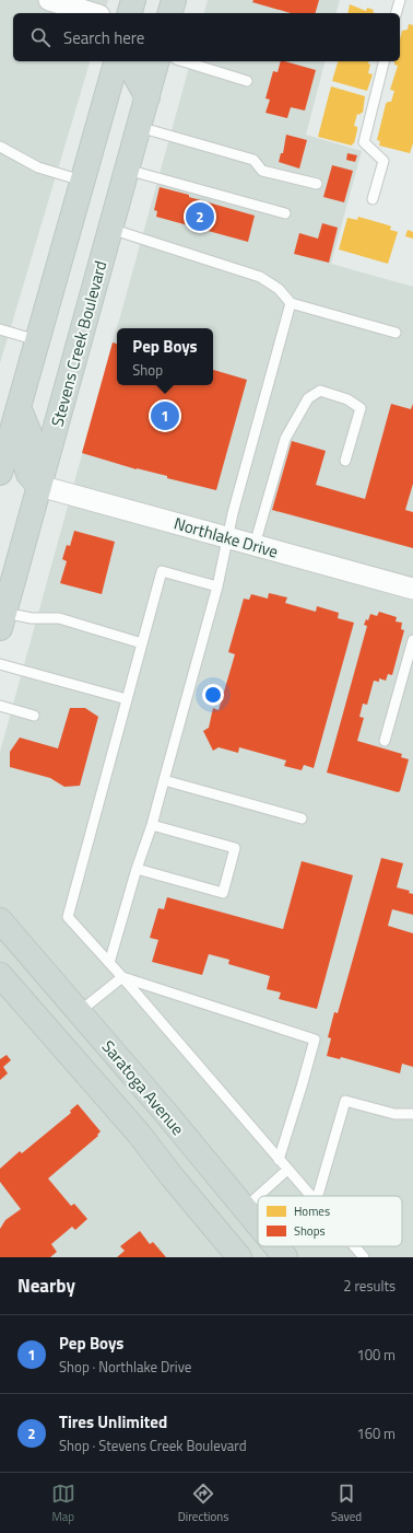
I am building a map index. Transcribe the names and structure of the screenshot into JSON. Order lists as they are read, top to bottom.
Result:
{
  "streets": {
    "main road": ["Stevens Creek Boulevard", "Saratoga Avenue"],
    "street": ["Northlake Drive"]
  },
  "crossings": [
    ["Stevens Creek Boulevard", "Northlake Drive"]
  ],
  "legend": ["Homes", "Shops"],
  "page": {
    "search": "Search here",
    "pins": ["2", "1"],
    "popup": ["Pep Boys", "Shop"],
    "heading": ["Nearby", "2 results"],
    "list": [
      {
        "mark": "1",
        "name": "Pep Boys",
        "note": "Shop · Northlake Drive",
        "value": "100 m"
      },
      {
        "mark": "2",
        "name": "Tires Unlimited",
        "note": "Shop · Stevens Creek Boulevard",
        "value": "160 m"
      }
    ],
    "nav": ["Map", "Directions", "Saved"]
  }
}
